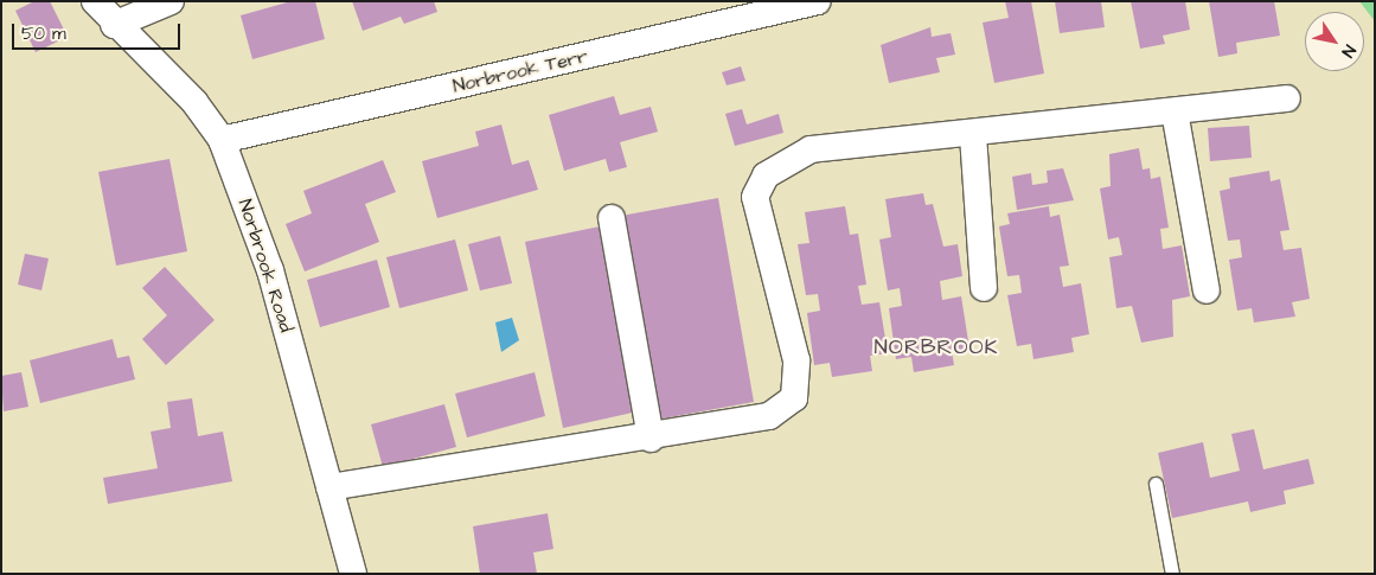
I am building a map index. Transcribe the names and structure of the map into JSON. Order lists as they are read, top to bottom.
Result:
{
  "streets": {
    "street": ["Norbrook Terr", "Norbrook Road"]
  },
  "crossings": [
    ["Norbrook Terr", "Norbrook Road"]
  ],
  "districts": ["NORBROOK"],
  "scale_bar": "50 m",
  "north": "bottom right"
}
